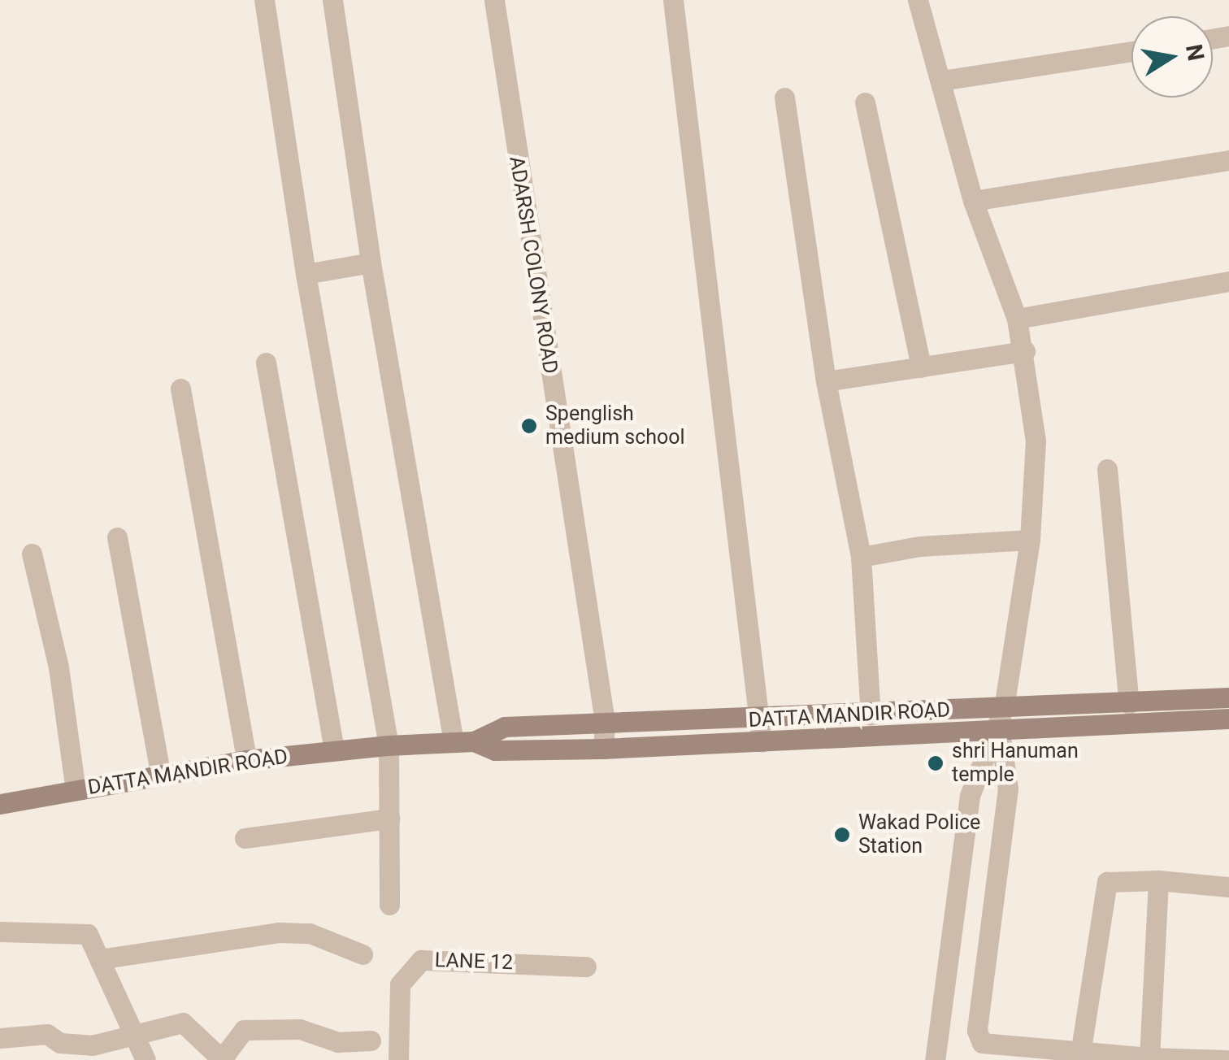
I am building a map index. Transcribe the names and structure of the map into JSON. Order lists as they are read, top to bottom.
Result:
{
  "streets": {
    "main road": ["DATTA MANDIR ROAD"],
    "street": ["ADARSH COLONY ROAD", "LANE 12"]
  },
  "crossings": [
    ["ADARSH COLONY ROAD", "DATTA MANDIR ROAD"]
  ],
  "places": ["Spenglish medium school", "shri Hanuman temple", "Wakad Police Station"],
  "north": "right"
}
